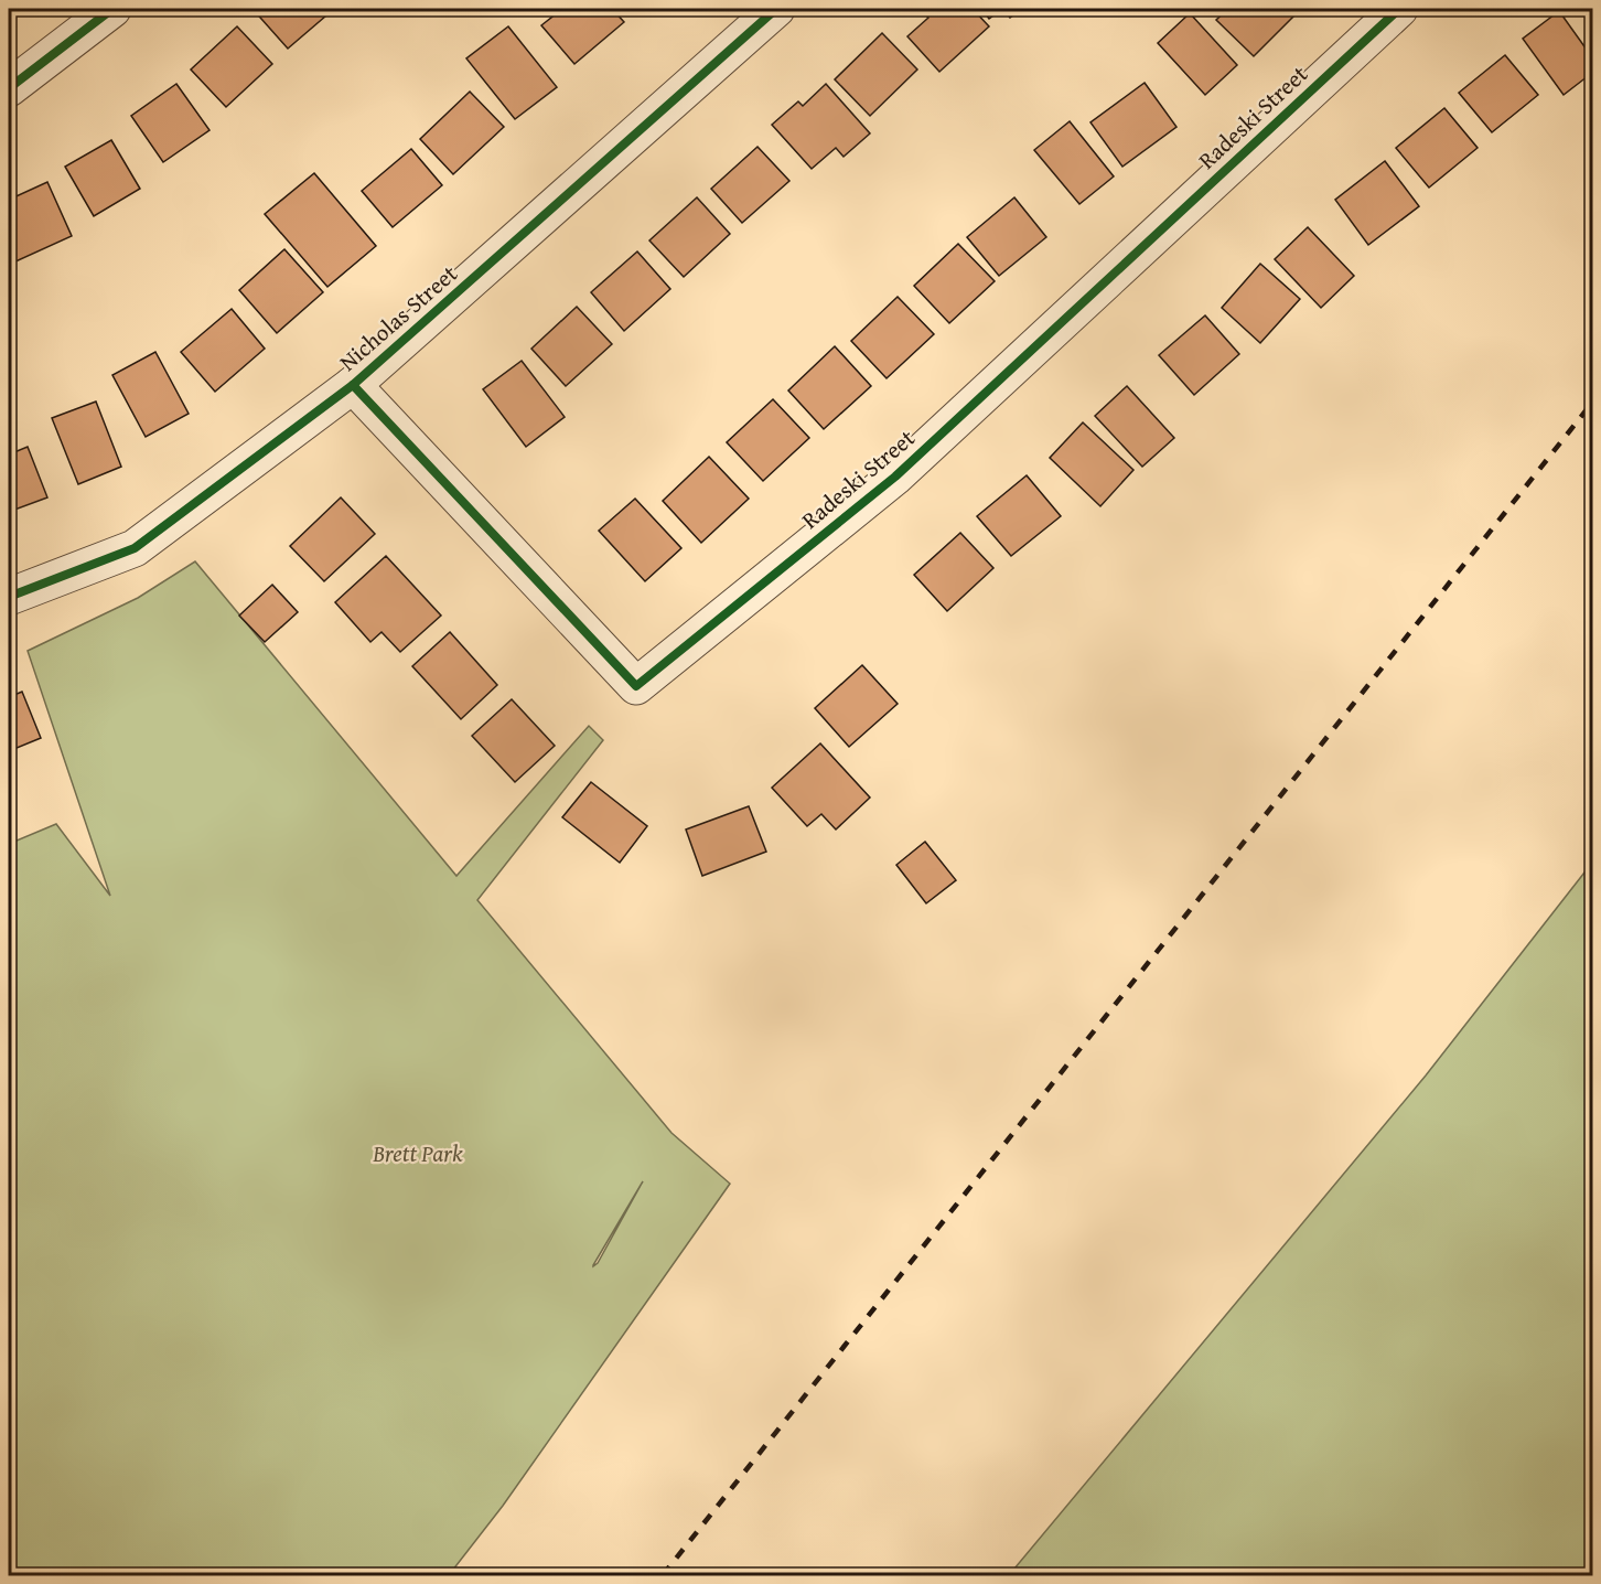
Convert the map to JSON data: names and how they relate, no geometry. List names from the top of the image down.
{
  "streets": {
    "street": ["Radeski Street", "Nicholas Street"]
  },
  "crossings": [
    ["Radeski Street", "Nicholas Street"]
  ],
  "parks": ["Brett Park"]
}
